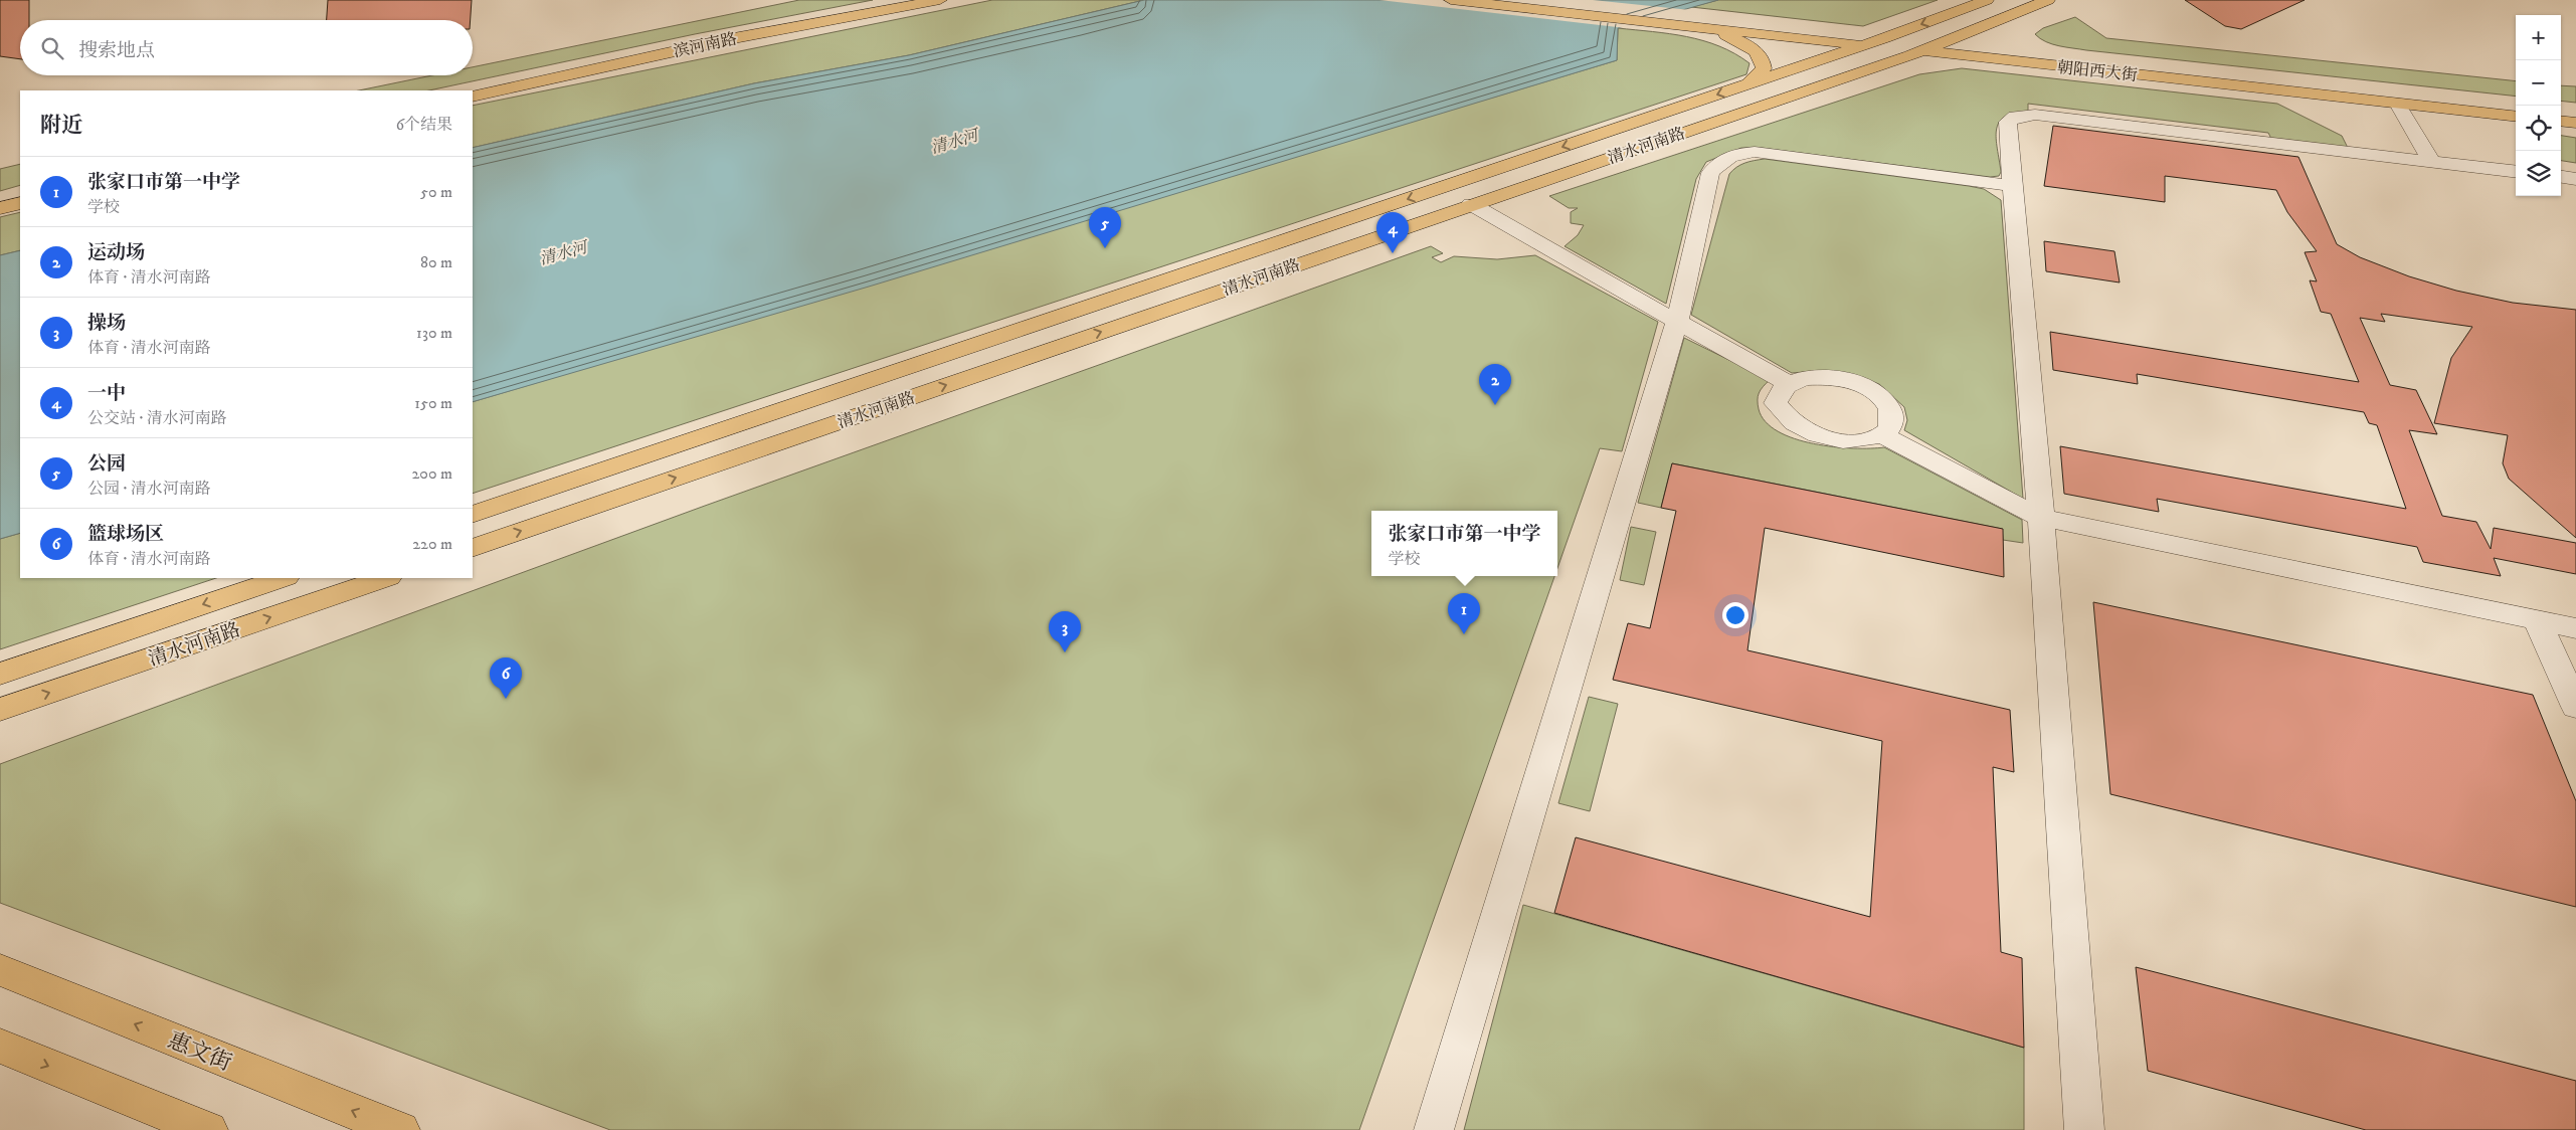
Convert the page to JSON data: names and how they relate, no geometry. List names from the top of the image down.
{
  "streets": {
    "main road": [
      "滨河南路",
      "朝阳西大街",
      "清水河南路",
      "惠文街"
    ]
  },
  "crossings": [
    ["朝阳西大街", "清水河南路"]
  ],
  "water": ["清水河"],
  "page": {
    "map_buttons": ["+", "−"],
    "search": "搜索地点",
    "heading": ["附近", "6个结果"],
    "list": [
      {
        "mark": "1",
        "name": "张家口市第一中学",
        "note": "学校",
        "value": "50 m"
      },
      {
        "mark": "2",
        "name": "运动场",
        "note": "体育 · 清水河南路",
        "value": "80 m"
      },
      {
        "mark": "3",
        "name": "操场",
        "note": "体育 · 清水河南路",
        "value": "130 m"
      },
      {
        "mark": "4",
        "name": "一中",
        "note": "公交站 · 清水河南路",
        "value": "150 m"
      },
      {
        "mark": "5",
        "name": "公园",
        "note": "公园 · 清水河南路",
        "value": "200 m"
      },
      {
        "mark": "6",
        "name": "篮球场区",
        "note": "体育 · 清水河南路",
        "value": "220 m"
      }
    ],
    "pins": [
      "5",
      "4",
      "2",
      "1",
      "3",
      "6"
    ],
    "popup": ["张家口市第一中学", "学校"]
  }
}
